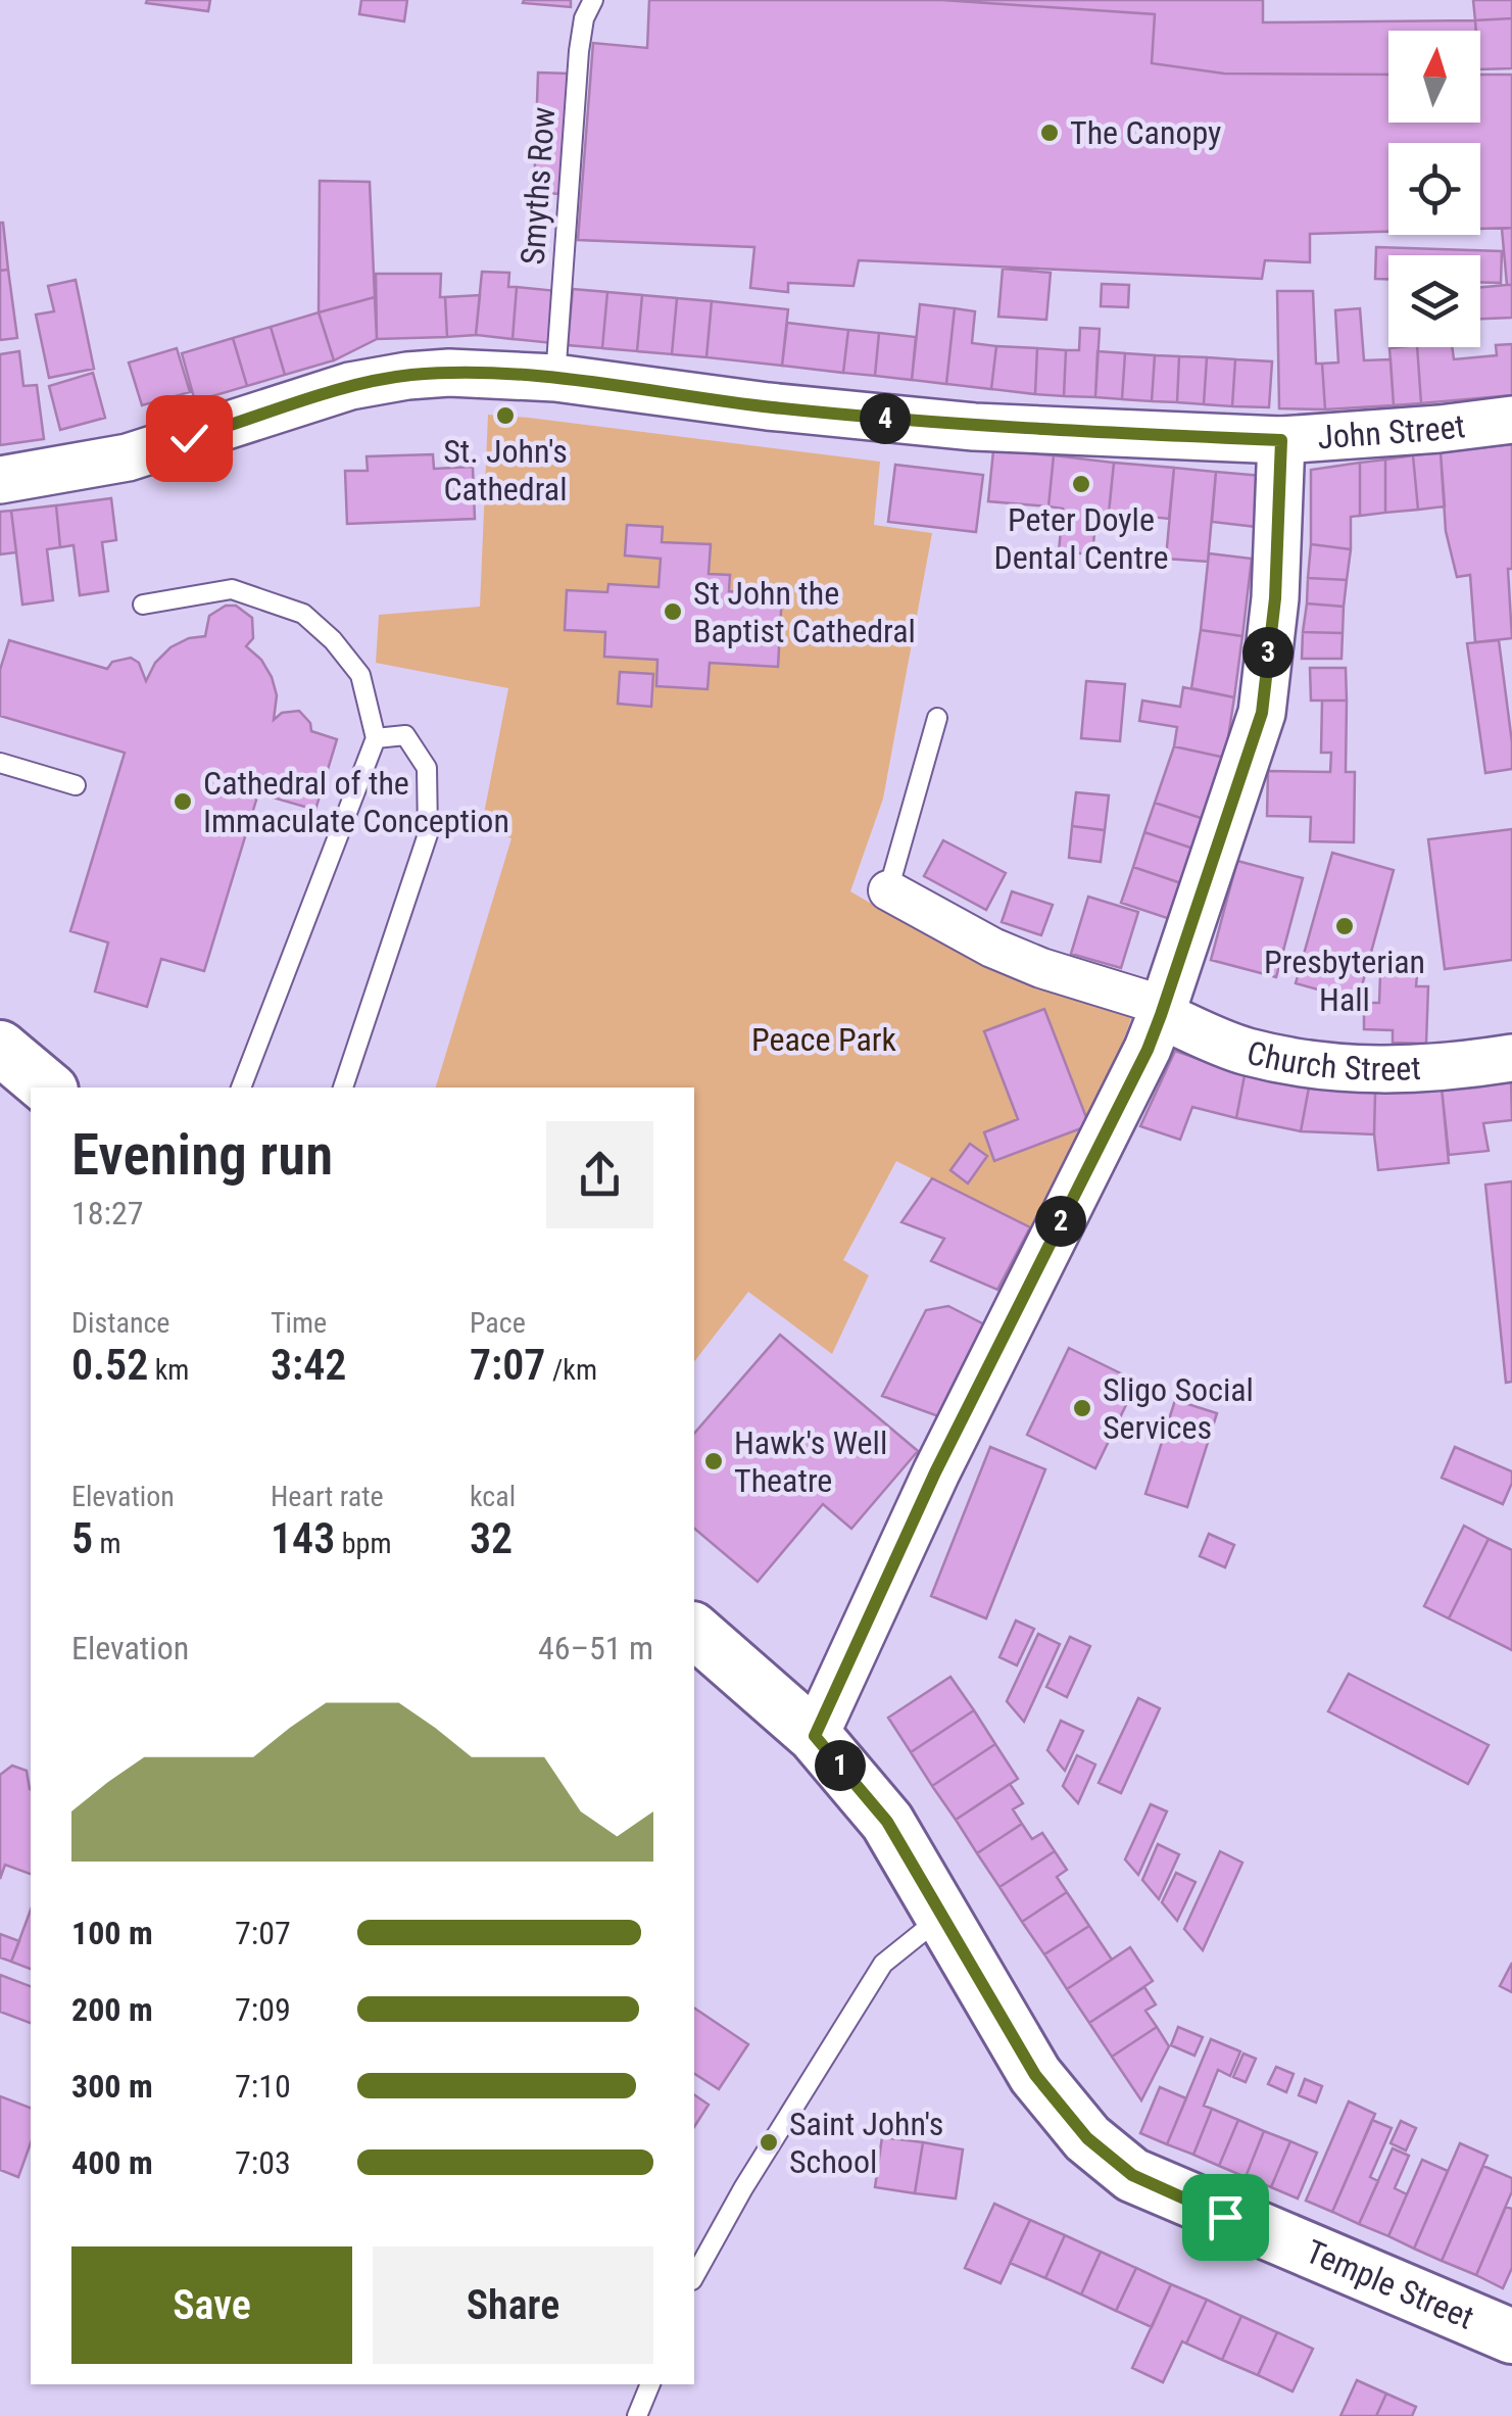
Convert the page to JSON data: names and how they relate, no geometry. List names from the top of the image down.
{
  "streets": {
    "main road": ["Temple Street"],
    "street": ["John Street", "Church Street"],
    "lane": ["Smyths Row"]
  },
  "crossings": [
    ["Smyths Row", "John Street"]
  ],
  "parks": ["Peace Park"],
  "places": [
    "The Canopy",
    "St. John's Cathedral",
    "Peter Doyle Dental Centre",
    "St John the Baptist Cathedral",
    "Cathedral of the Immaculate Conception",
    "Presbyterian Hall",
    "Sligo Social Services",
    "Hawk's Well Theatre",
    "Saint John's School"
  ],
  "north": "top",
  "page": {
    "pins": [
      "4",
      "3",
      "2",
      "1"
    ],
    "heading": ["Evening run", "18:27"],
    "stats": [
      ["Distance", "0.52 km"],
      ["Time", "3:42"],
      ["Pace", "7:07 /km"],
      ["Elevation", "5 m"],
      ["Heart rate", "143 bpm"],
      ["kcal", "32"]
    ],
    "chart": ["Elevation", "46–51 m"],
    "list": [
      {
        "name": "100 m",
        "note": "7:07"
      },
      {
        "name": "200 m",
        "note": "7:09"
      },
      {
        "name": "300 m",
        "note": "7:10"
      },
      {
        "name": "400 m",
        "note": "7:03"
      }
    ],
    "buttons": ["Save", "Share"]
  }
}
